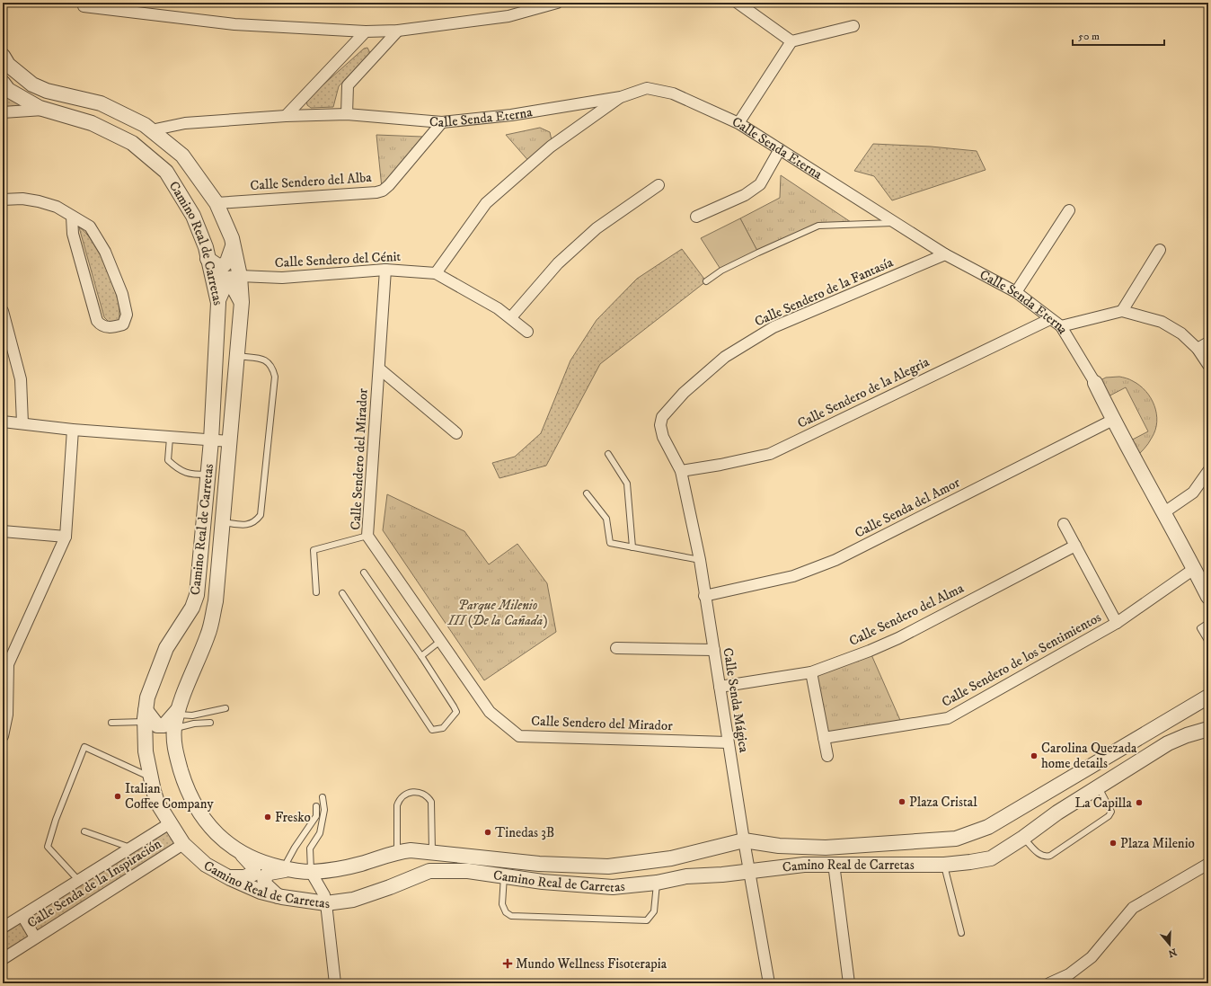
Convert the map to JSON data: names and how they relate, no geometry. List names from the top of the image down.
{
  "streets": {
    "street": [
      "Calle Senda Eterna",
      "Calle Sendero del Alba",
      "Camino Real de Carretas",
      "Calle Sendero del Cénit",
      "Calle Sendero de la Fantasía",
      "Calle Sendero de la Alegria",
      "Calle Sendero del Mirador",
      "Calle Senda del Amor",
      "Calle Sendero del Alma",
      "Calle Sendero de los Sentimientos",
      "Calle Senda Mágica",
      "Calle Senda de la Inspiración"
    ]
  },
  "crossings": [
    ["Calle Senda Eterna", "Calle Sendero del Alba"],
    ["Calle Senda Eterna", "Camino Real de Carretas"],
    ["Calle Senda Eterna", "Calle Sendero de la Fantasía"],
    ["Calle Senda Eterna", "Calle Sendero de la Alegria"],
    ["Calle Senda Eterna", "Calle Senda del Amor"],
    ["Calle Senda Eterna", "Calle Sendero de los Sentimientos"],
    ["Calle Sendero del Alba", "Camino Real de Carretas"],
    ["Camino Real de Carretas", "Calle Sendero del Cénit"],
    ["Camino Real de Carretas", "Calle Senda Mágica"],
    ["Camino Real de Carretas", "Calle Senda de la Inspiración"],
    ["Calle Sendero del Cénit", "Calle Sendero del Mirador"],
    ["Calle Sendero de la Fantasía", "Calle Senda Mágica"],
    ["Calle Sendero de la Alegria", "Calle Senda Mágica"],
    ["Calle Sendero del Mirador", "Calle Senda Mágica"],
    ["Calle Senda del Amor", "Calle Senda Mágica"],
    ["Calle Sendero del Alma", "Calle Senda Mágica"]
  ],
  "parks": ["Parque Milenio III (De la Cañada)"],
  "places": {
    "other": [
      "Carolina Quezada home details",
      "Italian Coffee Company",
      "Plaza Cristal",
      "La Capilla",
      "Fresko",
      "Tinedas 3B",
      "Plaza Milenio"
    ],
    "health": ["Mundo Wellness Fisoterapia"]
  },
  "scale_bar": "50 m",
  "north": "bottom"
}
